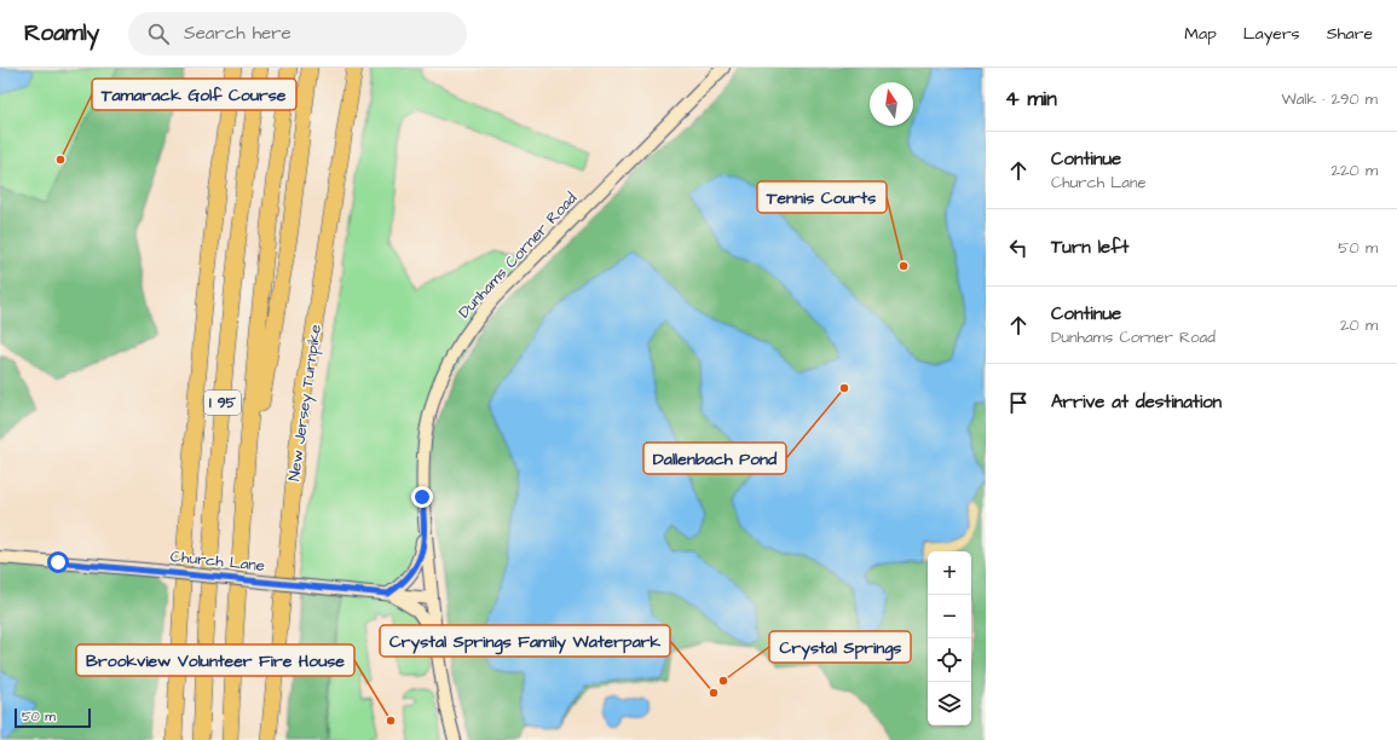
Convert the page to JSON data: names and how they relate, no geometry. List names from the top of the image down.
{
  "streets": {
    "highway": ["I 95", "New Jersey Turnpike"],
    "street": ["Dunhams Corner Road", "Church Lane"]
  },
  "crossings": [
    ["Dunhams Corner Road", "Church Lane"]
  ],
  "places": [
    "Tamarack Golf Course",
    "Tennis Courts",
    "Dallenbach Pond",
    "Crystal Springs",
    "Crystal Springs Family Waterpark",
    "Brookview Volunteer Fire House"
  ],
  "scale_bar": "50 m",
  "north": "top",
  "page": {
    "header": "Roamly",
    "search": "Search here",
    "nav": ["Map", "Layers", "Share"],
    "heading": ["4 min", "Walk · 290 m"],
    "list": [
      ["Continue", "Church Lane", "220 m"],
      ["Turn left", "50 m"],
      ["Continue", "Dunhams Corner Road", "20 m"],
      "Arrive at destination"
    ],
    "map_buttons": ["+", "−"],
    "scale": "50 m"
  }
}
